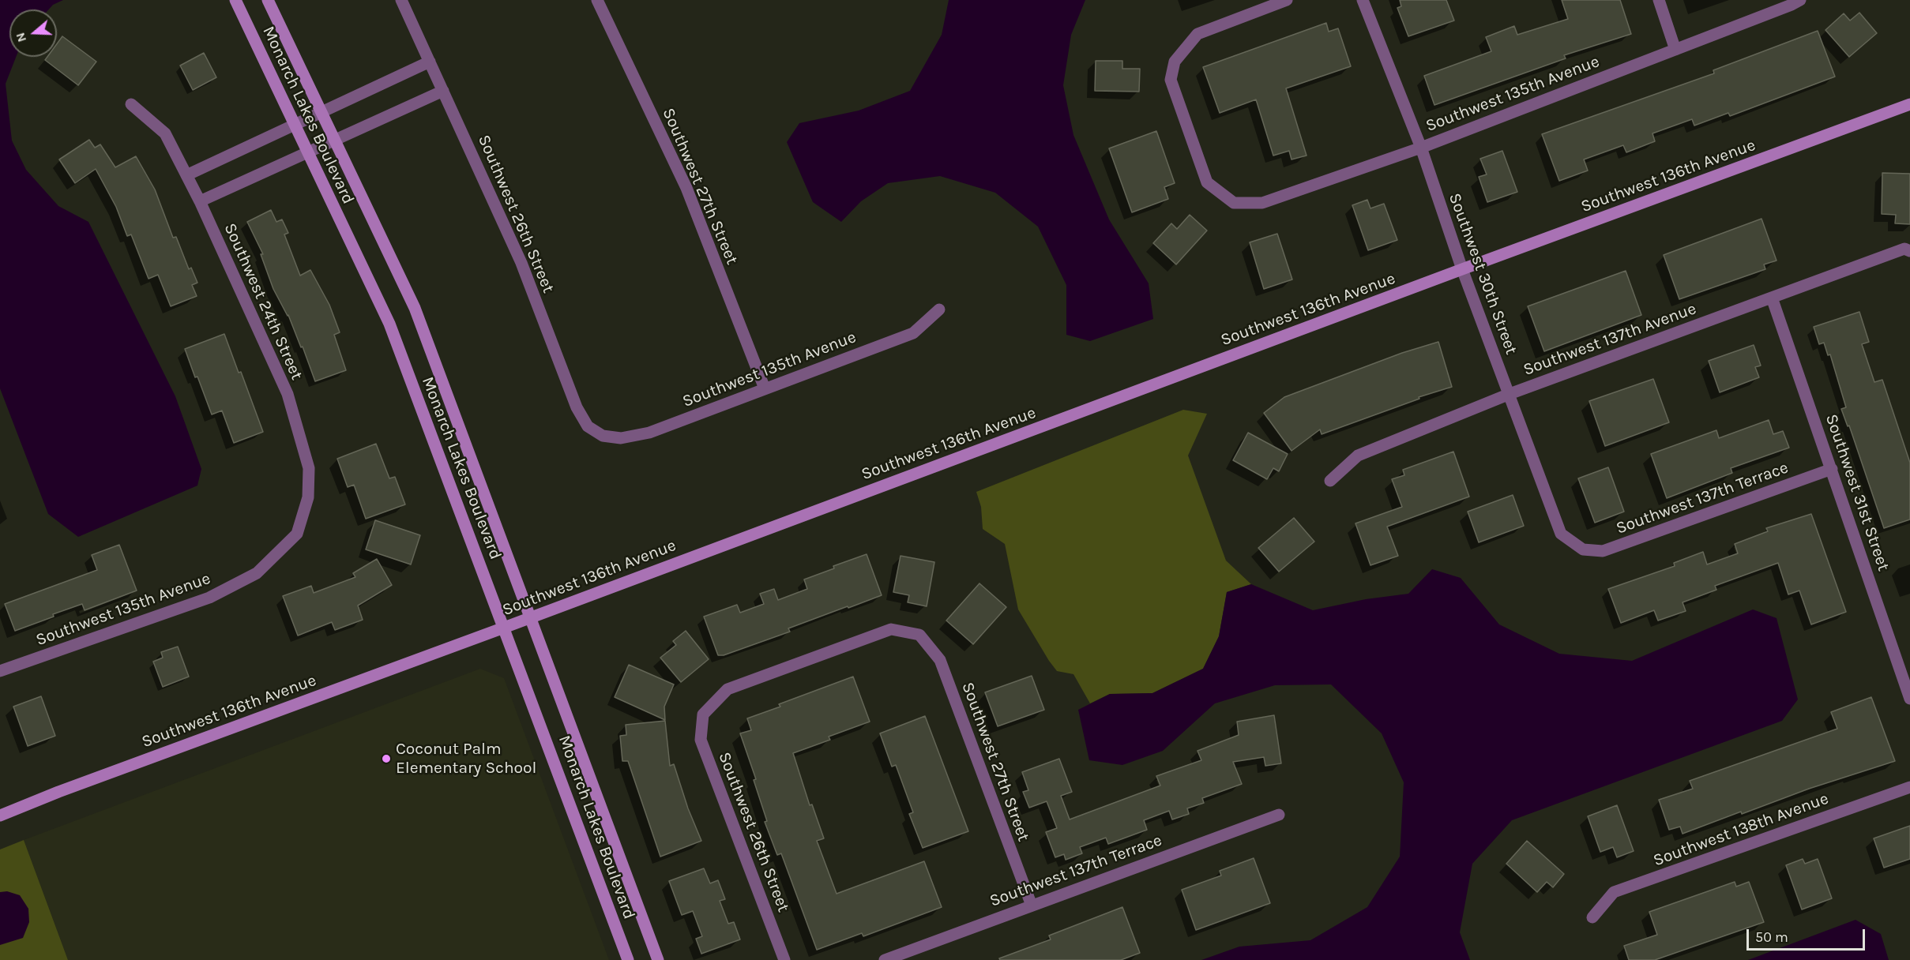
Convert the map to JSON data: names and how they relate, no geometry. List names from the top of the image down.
{
  "streets": {
    "street": [
      "Southwest 135th Avenue",
      "Monarch Lakes Boulevard",
      "Southwest 136th Avenue",
      "Southwest 27th Street",
      "Southwest 26th Street",
      "Southwest 30th Street",
      "Southwest 24th Street",
      "Southwest 137th Avenue",
      "Southwest 31st Street",
      "Southwest 137th Terrace",
      "Southwest 138th Avenue"
    ]
  },
  "crossings": [
    ["Southwest 135th Avenue", "Southwest 27th Street"],
    ["Southwest 135th Avenue", "Southwest 26th Street"],
    ["Southwest 135th Avenue", "Southwest 30th Street"],
    ["Southwest 135th Avenue", "Southwest 24th Street"],
    ["Monarch Lakes Boulevard", "Southwest 136th Avenue"],
    ["Southwest 136th Avenue", "Southwest 30th Street"],
    ["Southwest 27th Street", "Southwest 26th Street"],
    ["Southwest 27th Street", "Southwest 137th Terrace"],
    ["Southwest 30th Street", "Southwest 137th Avenue"],
    ["Southwest 30th Street", "Southwest 137th Terrace"],
    ["Southwest 137th Avenue", "Southwest 31st Street"],
    ["Southwest 31st Street", "Southwest 137th Terrace"]
  ],
  "places": ["Coconut Palm Elementary School"],
  "scale_bar": "50 m",
  "north": "left"
}
